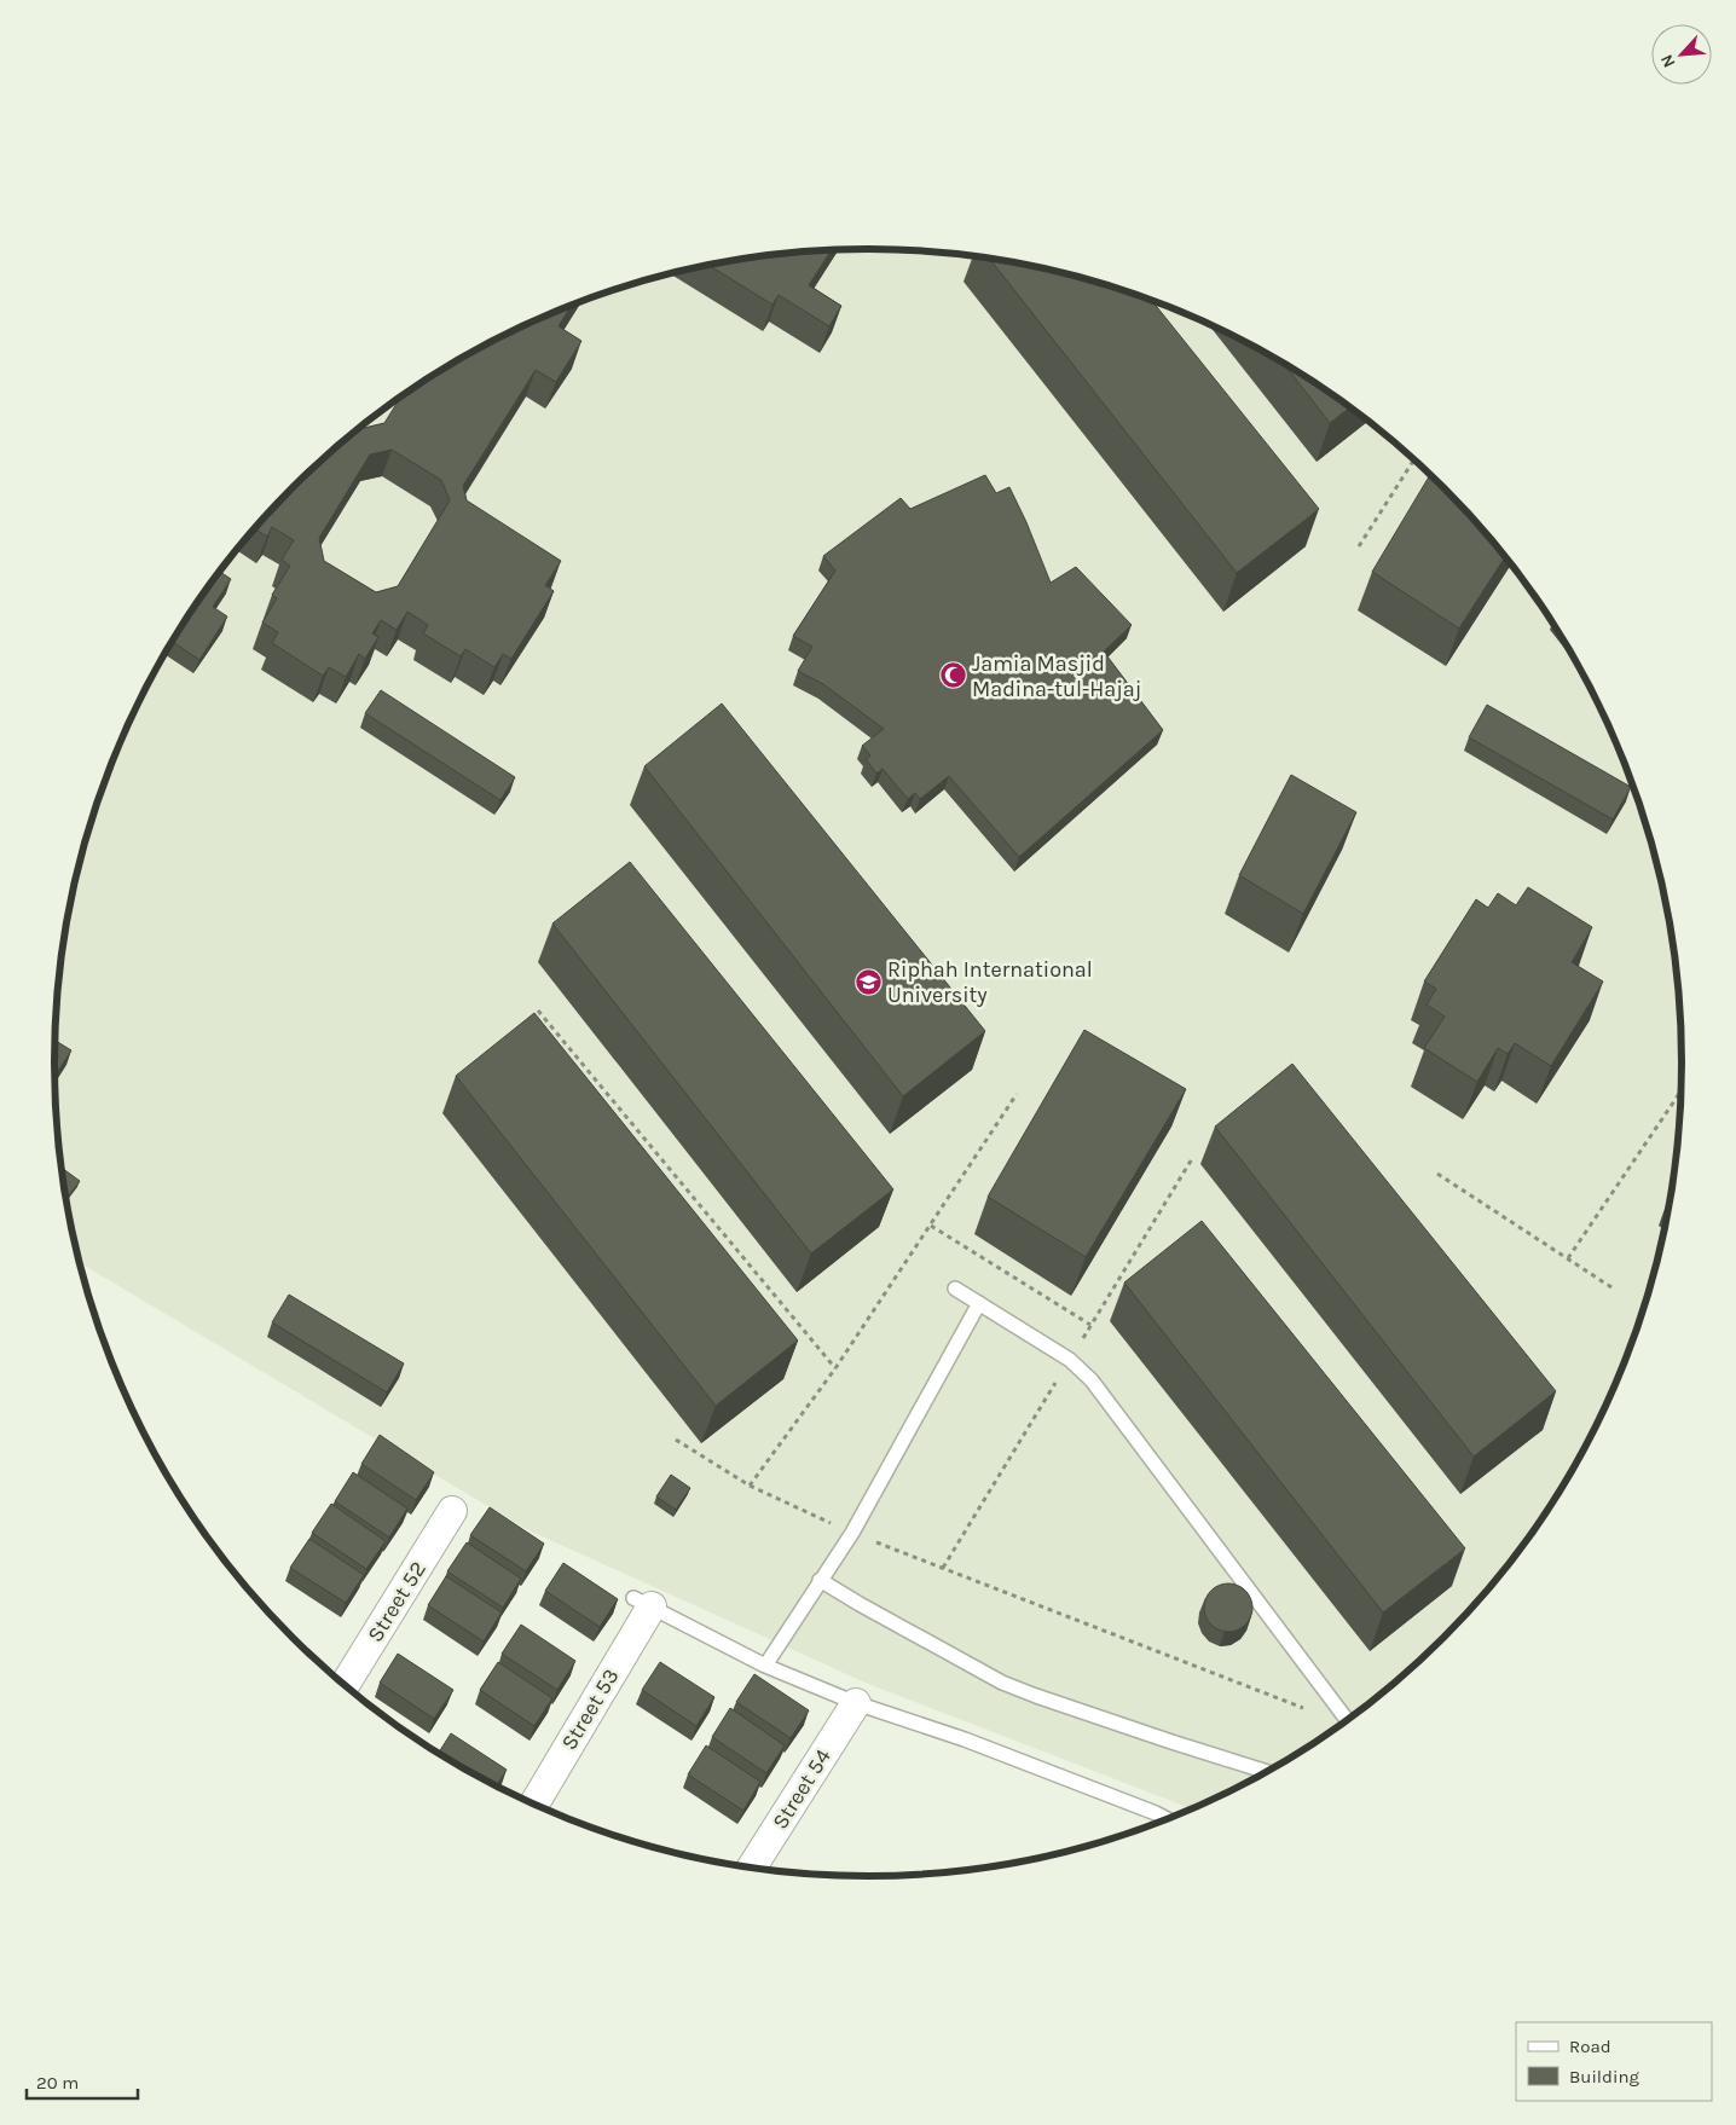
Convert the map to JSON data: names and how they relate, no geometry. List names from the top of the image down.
{
  "streets": {
    "street": ["Street 52", "Street 53", "Street 54"]
  },
  "places": {
    "mosque": ["Jamia Masjid Madina-tul-Hajaj"],
    "school or university": ["Riphah International University"]
  },
  "legend": ["Road", "Building"],
  "scale_bar": "20 m",
  "north": "bottom left"
}
